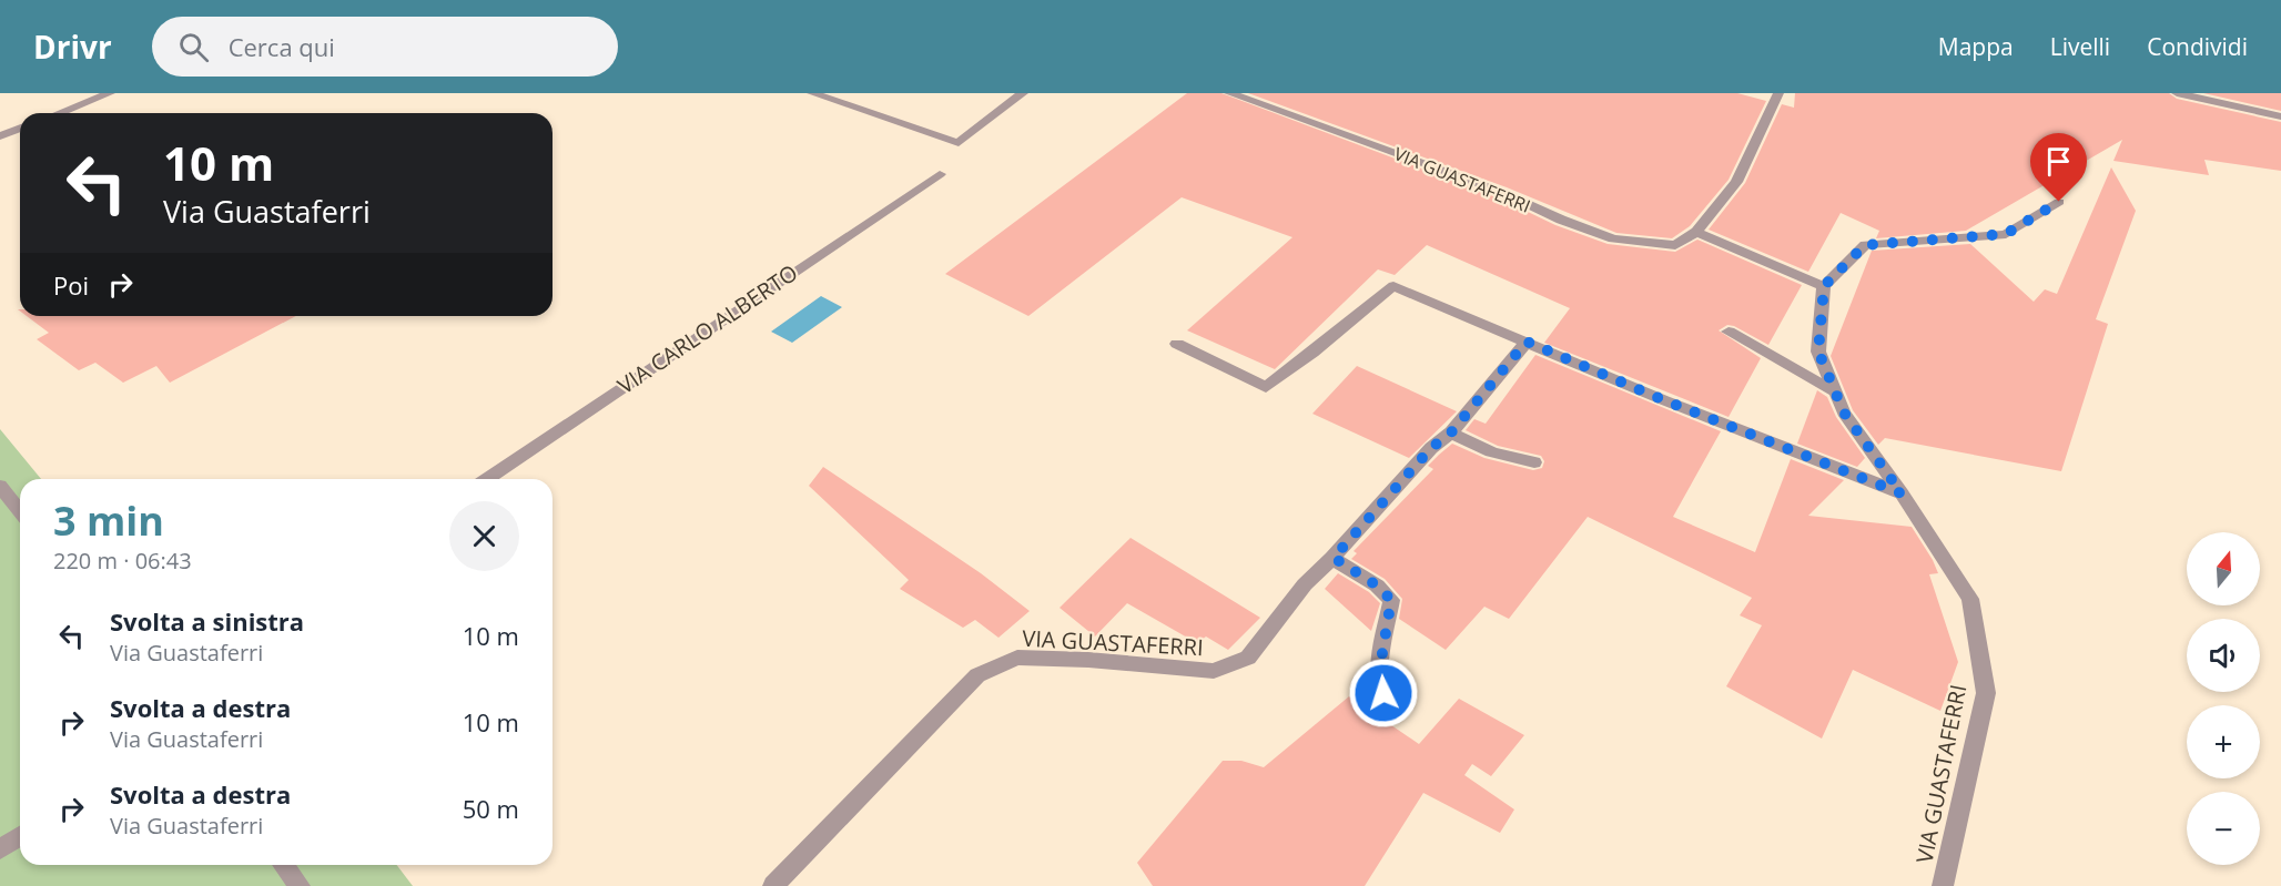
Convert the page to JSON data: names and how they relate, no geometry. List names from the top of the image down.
{
  "streets": {
    "street": ["VIA GUASTAFERRI", "VIA CARLO ALBERTO"]
  },
  "north": "top",
  "page": {
    "header": "Drivr",
    "search": "Cerca qui",
    "nav": ["Mappa", "Livelli", "Condividi"],
    "turn": ["10 m", "Via Guastaferri"],
    "then": "Poi",
    "heading": ["3 min", "220 m · 06:43"],
    "map_buttons": ["+", "−"],
    "list": [
      {
        "name": "Svolta a sinistra",
        "note": "Via Guastaferri",
        "value": "10 m"
      },
      {
        "name": "Svolta a destra",
        "note": "Via Guastaferri",
        "value": "10 m"
      },
      {
        "name": "Svolta a destra",
        "note": "Via Guastaferri",
        "value": "50 m"
      }
    ]
  }
}
